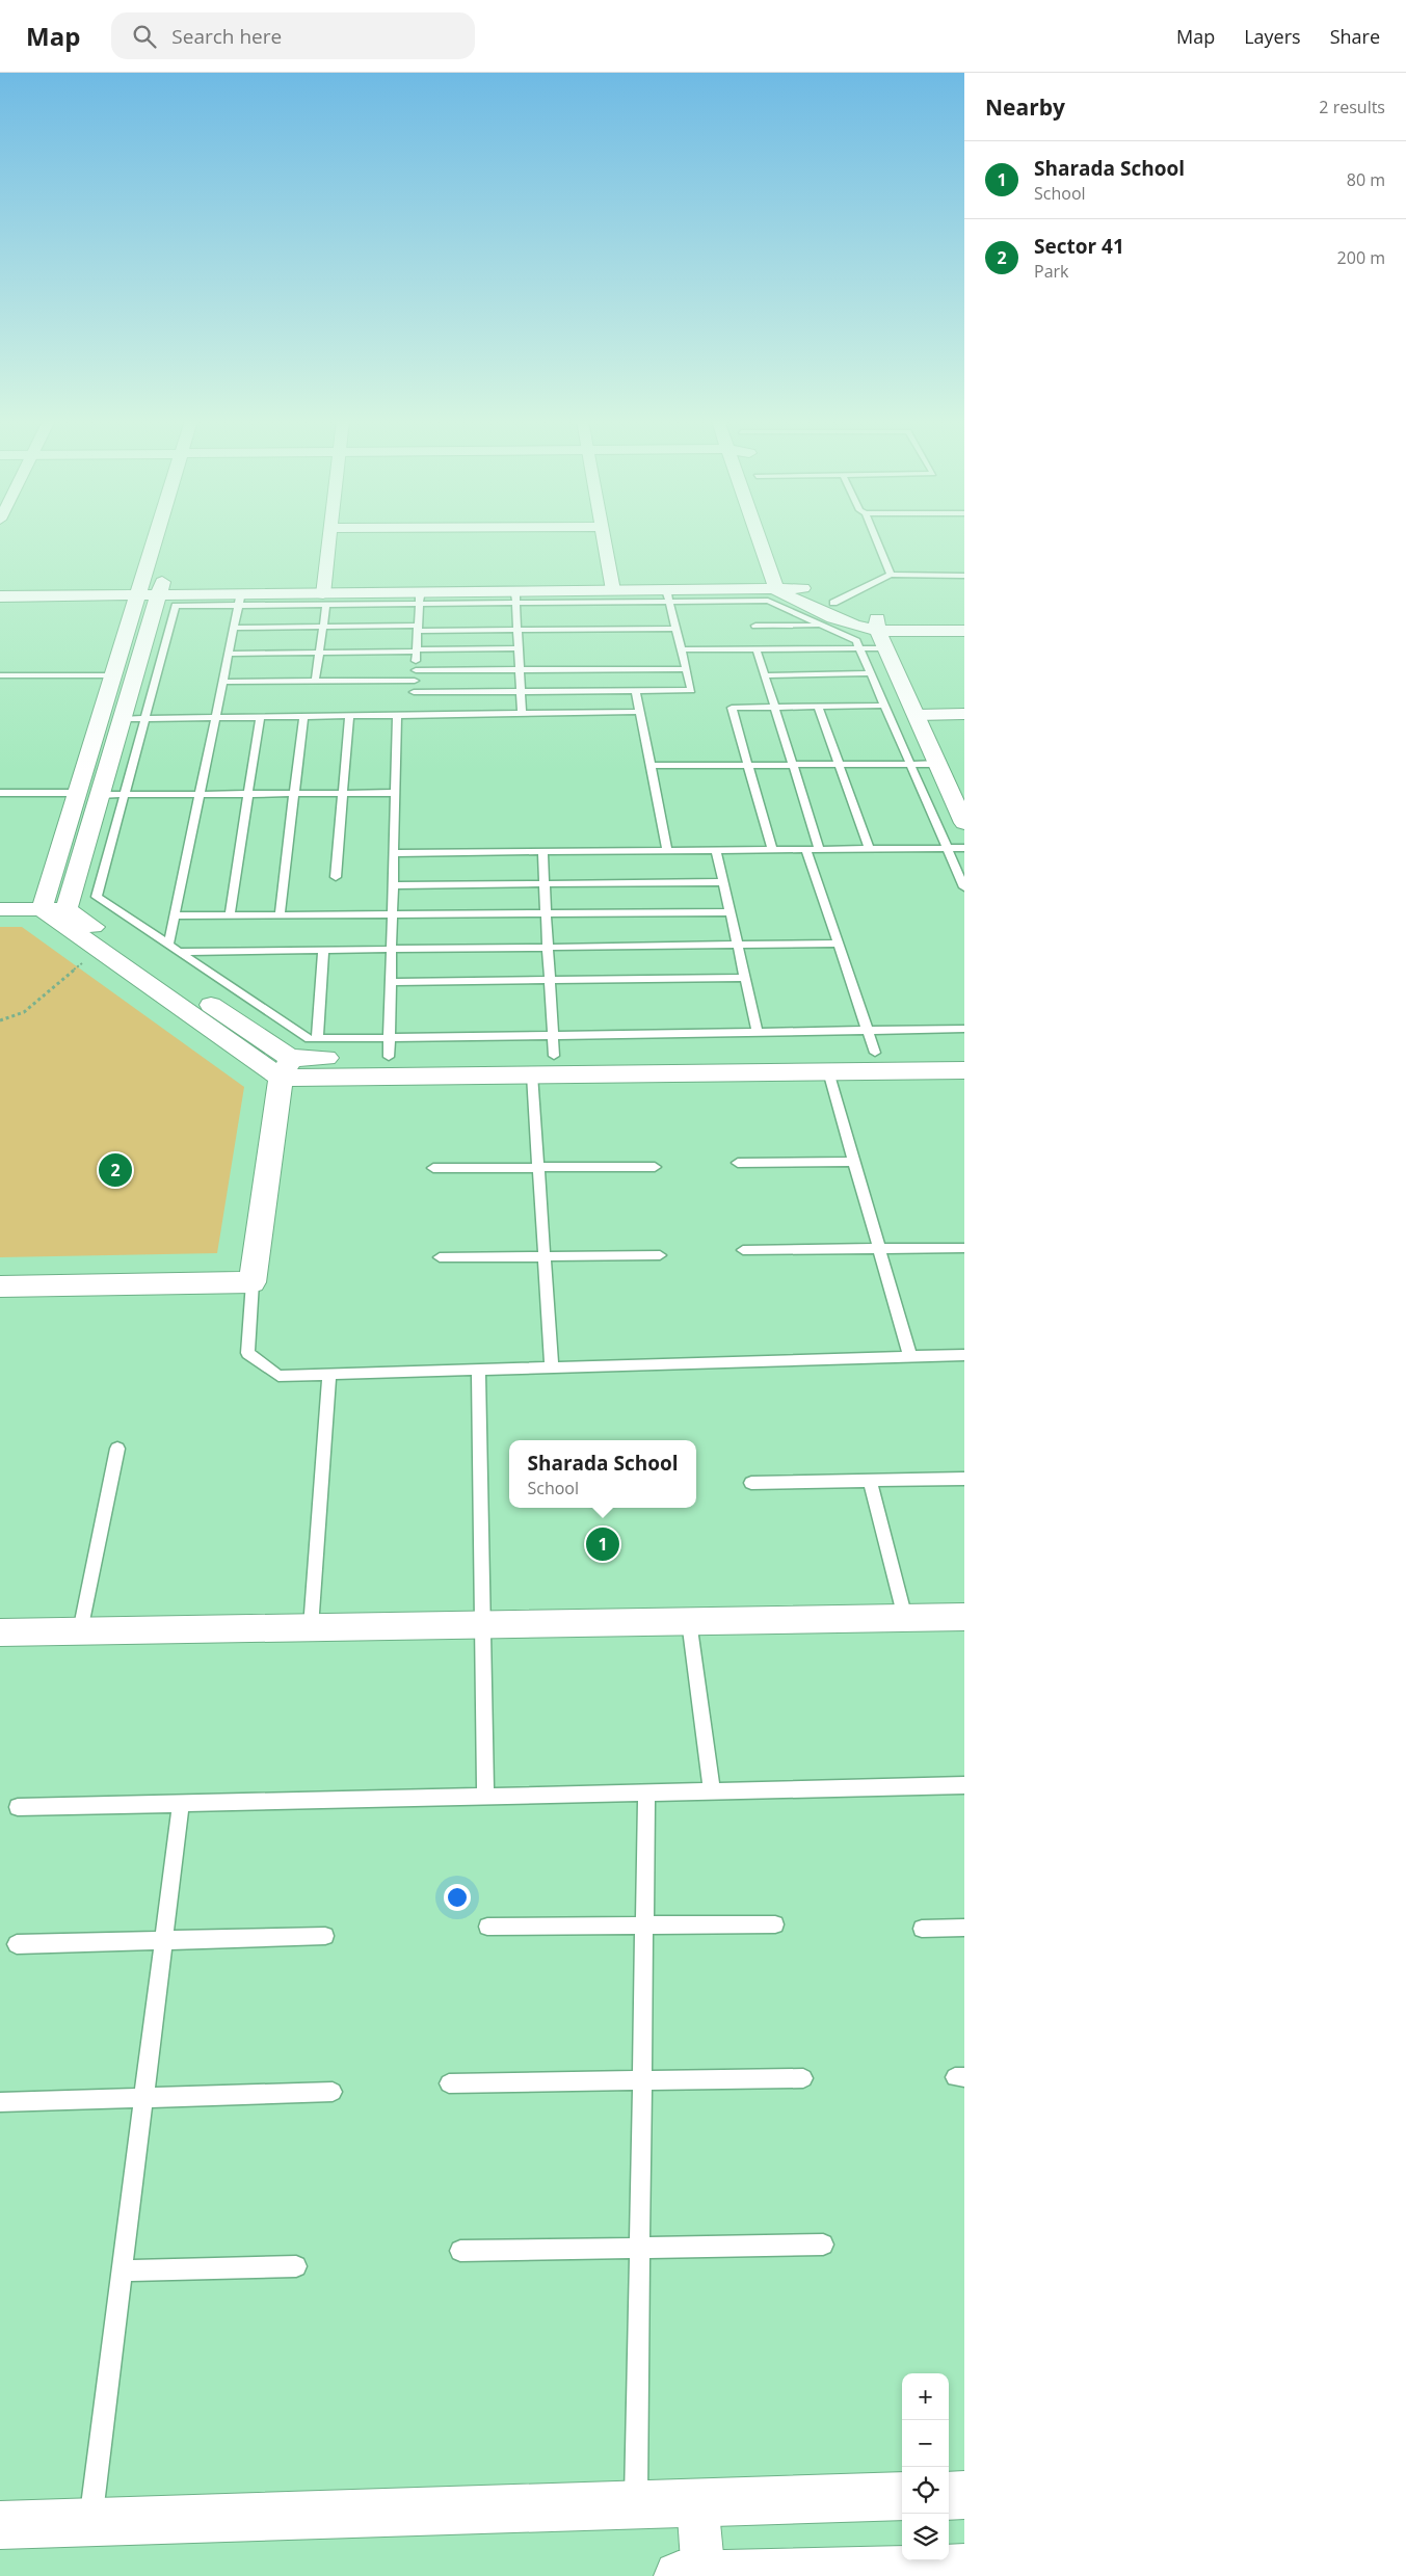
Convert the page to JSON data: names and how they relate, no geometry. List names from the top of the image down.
{
  "page": {
    "header": "Map",
    "search": "Search here",
    "nav": ["Map", "Layers", "Share"],
    "heading": ["Nearby", "2 results"],
    "list": [
      {
        "mark": "1",
        "name": "Sharada School",
        "note": "School",
        "value": "80 m"
      },
      {
        "mark": "2",
        "name": "Sector 41",
        "note": "Park",
        "value": "200 m"
      }
    ],
    "pins": ["2", "1"],
    "popup": ["Sharada School", "School"],
    "map_buttons": ["+", "−"]
  }
}
